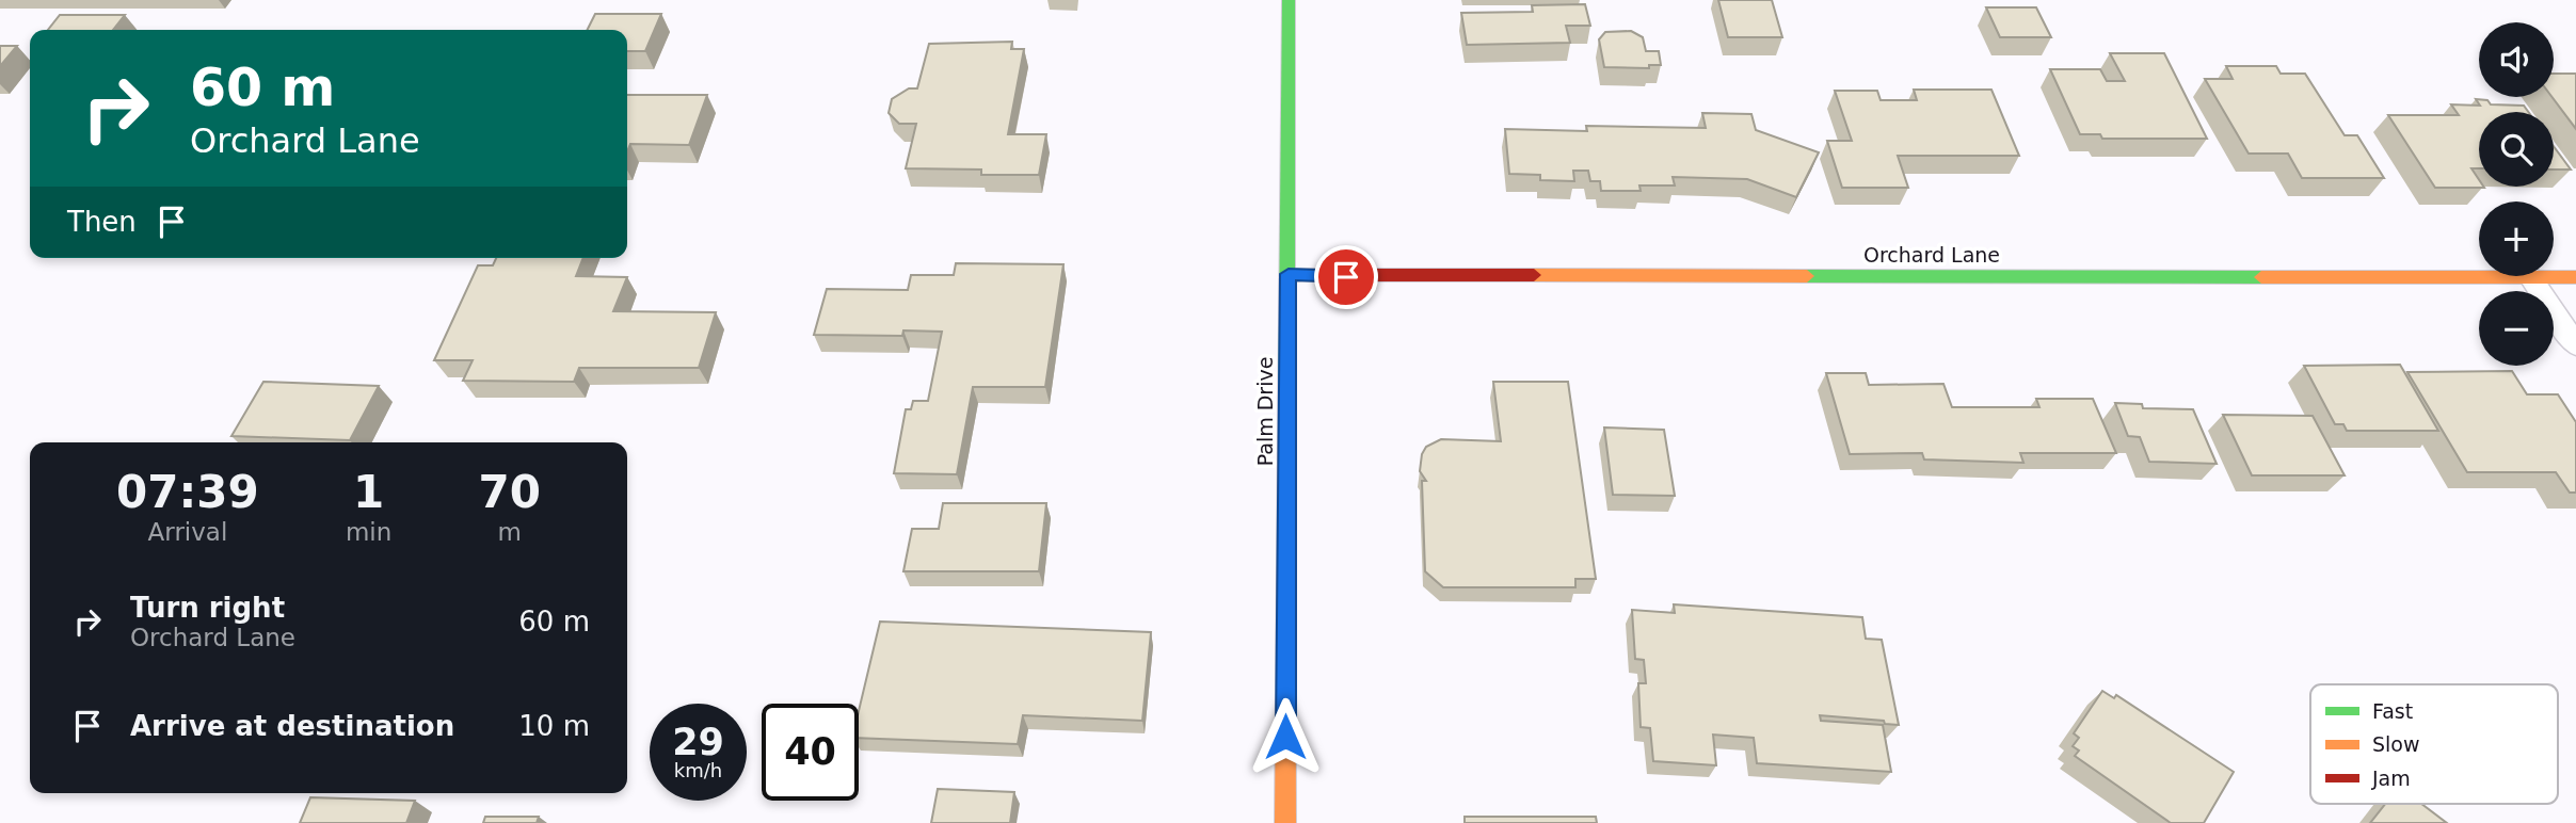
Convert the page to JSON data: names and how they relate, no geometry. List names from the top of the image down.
{
  "streets": {
    "street": ["Orchard Lane", "Palm Drive"]
  },
  "crossings": [
    ["Orchard Lane", "Palm Drive"]
  ],
  "legend": ["Fast", "Slow", "Jam"],
  "page": {
    "map_buttons": ["+", "−"],
    "turn": ["60 m", "Orchard Lane"],
    "then": "Then",
    "eta": [
      "07:39",
      "Arrival",
      "1",
      "min",
      "70",
      "m"
    ],
    "list": [
      {
        "name": "Turn right",
        "note": "Orchard Lane",
        "value": "60 m"
      },
      {
        "name": "Arrive at destination",
        "value": "10 m"
      }
    ],
    "speed": "29 km/h",
    "limit": "40"
  }
}
